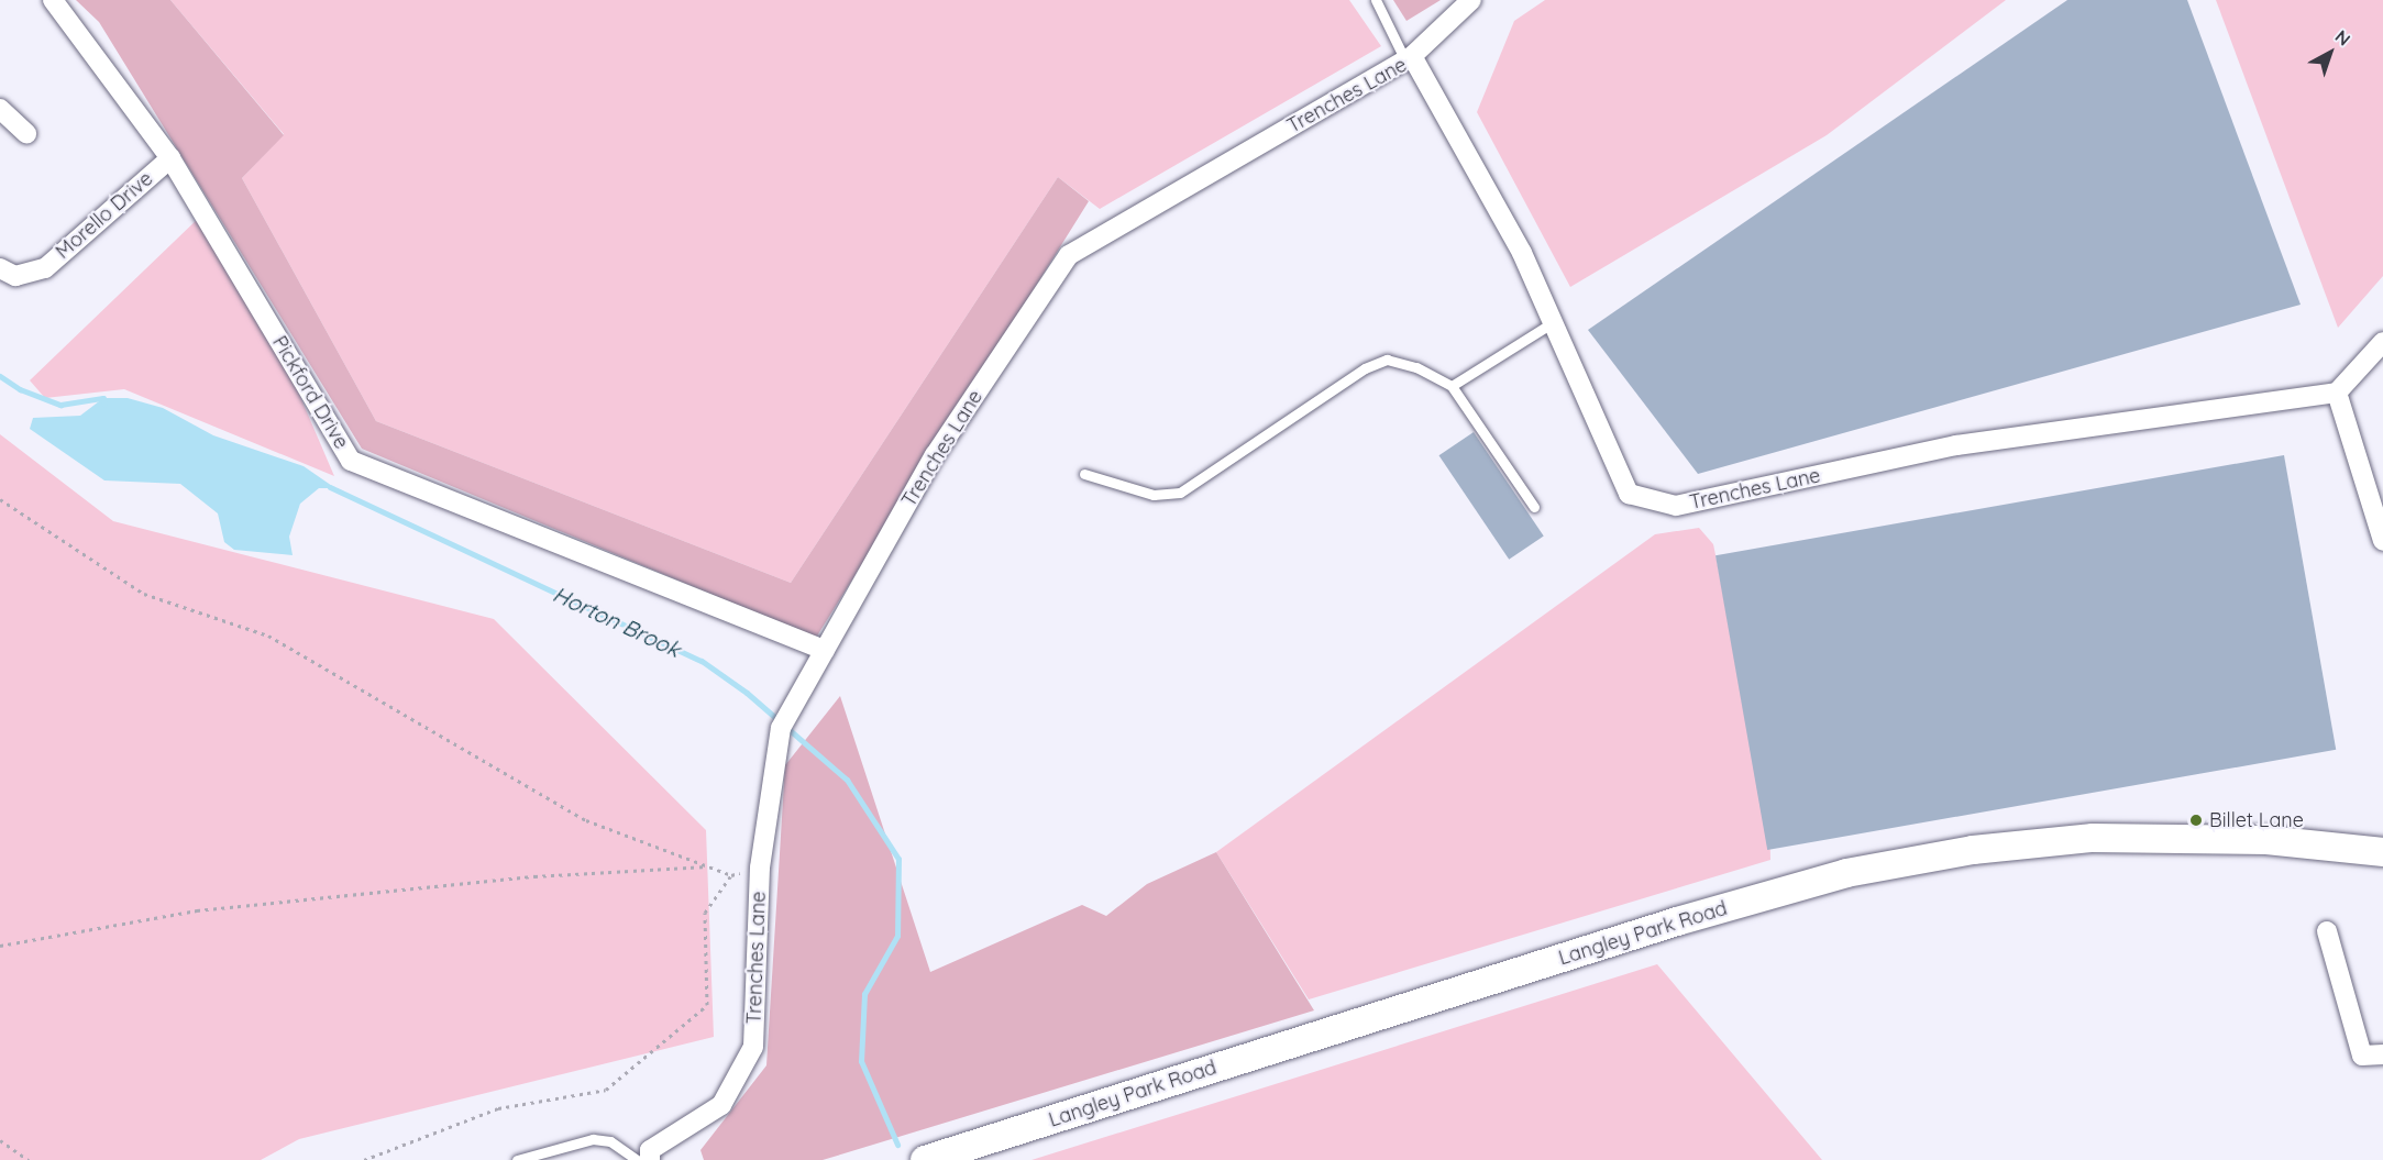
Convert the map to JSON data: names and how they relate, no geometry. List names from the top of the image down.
{
  "streets": {
    "main road": ["Langley Park Road"],
    "street": ["Trenches Lane", "Morello Drive", "Pickford Drive"]
  },
  "crossings": [
    ["Trenches Lane", "Pickford Drive"],
    ["Morello Drive", "Pickford Drive"]
  ],
  "water": ["Horton Brook"],
  "places": ["Billet Lane"],
  "north": "top right"
}
